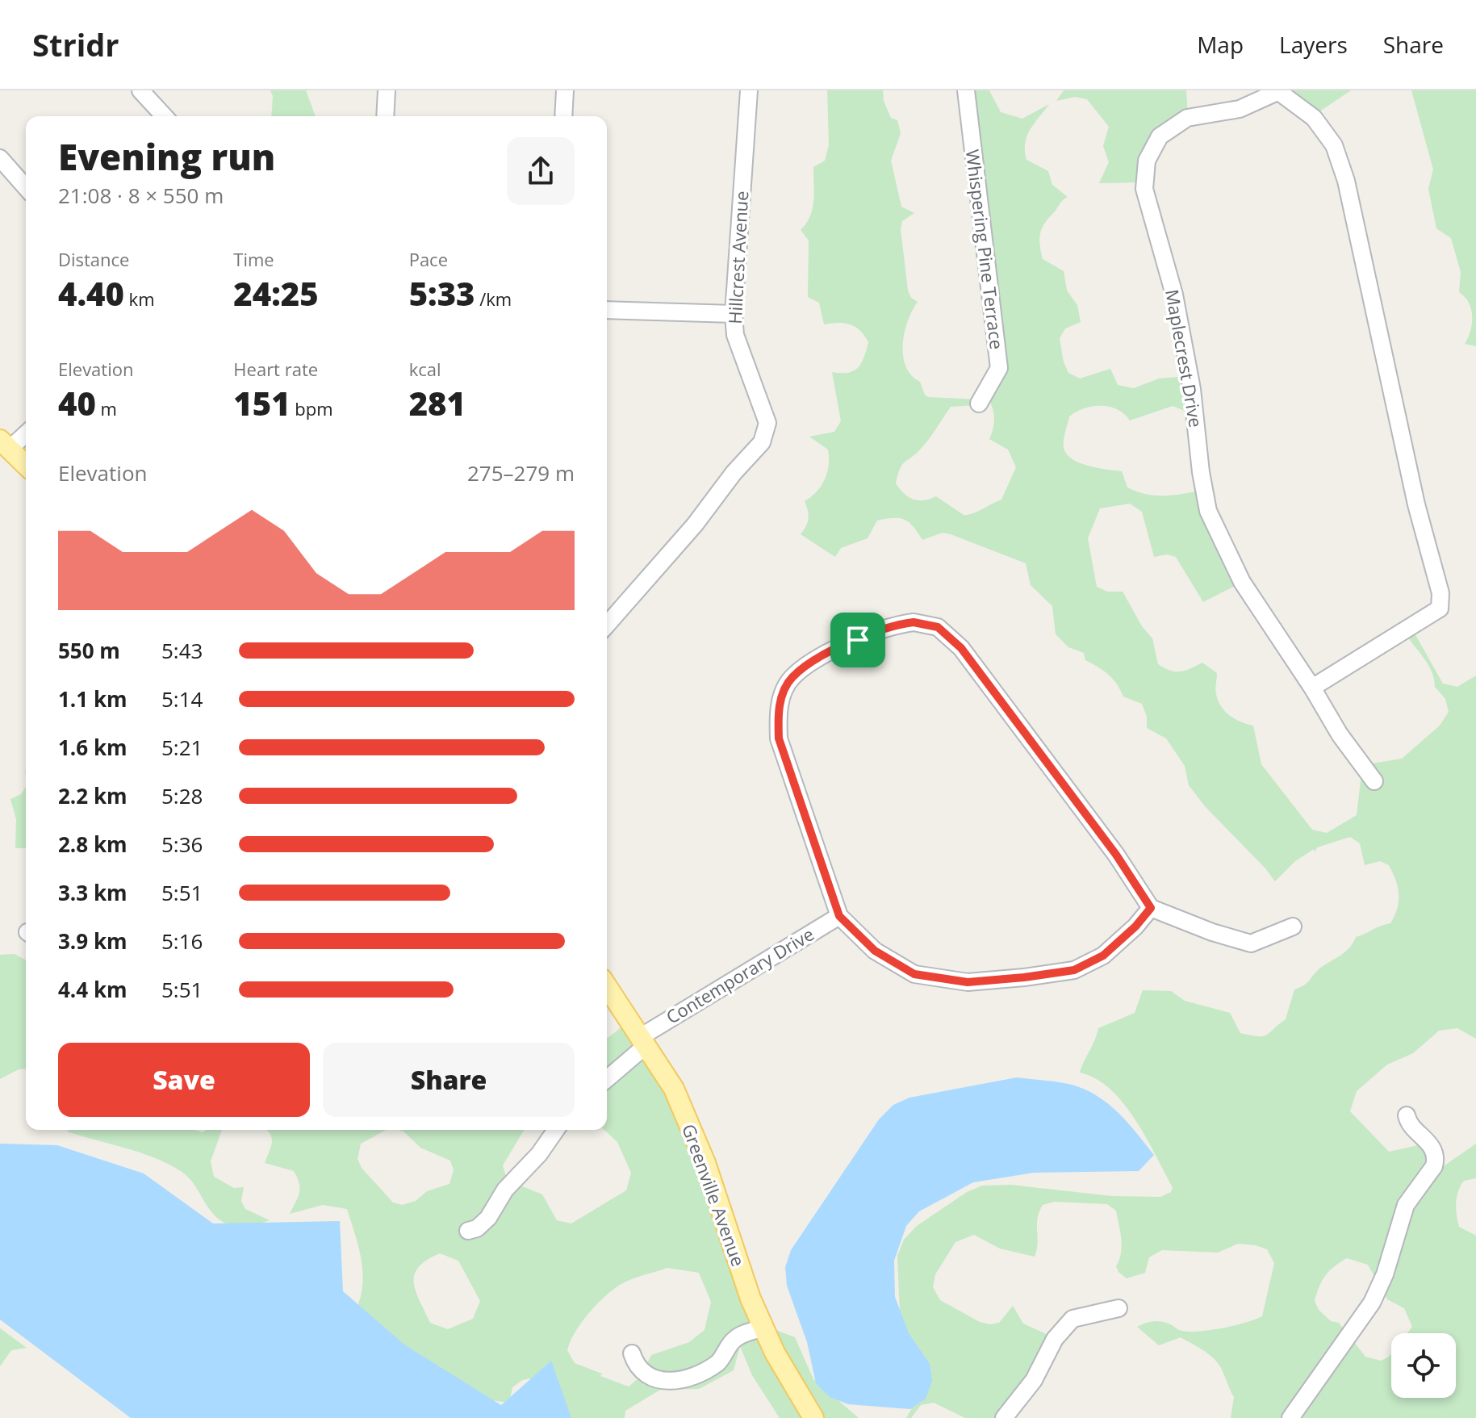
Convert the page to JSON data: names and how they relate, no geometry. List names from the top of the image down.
{
  "streets": {
    "main road": ["Greenville Avenue"],
    "street": [
      "Whispering Pine Terrace",
      "Hillcrest Avenue",
      "Maplecrest Drive",
      "Contemporary Drive"
    ]
  },
  "crossings": [
    ["Contemporary Drive", "Greenville Avenue"]
  ],
  "page": {
    "header": "Stridr",
    "nav": ["Map", "Layers", "Share"],
    "heading": ["Evening run", "21:08 · 8 × 550 m"],
    "stats": [
      ["Distance", "4.40 km"],
      ["Time", "24:25"],
      ["Pace", "5:33 /km"],
      ["Elevation", "40 m"],
      ["Heart rate", "151 bpm"],
      ["kcal", "281"]
    ],
    "chart": ["Elevation", "275–279 m"],
    "list": [
      {
        "name": "550 m",
        "note": "5:43"
      },
      {
        "name": "1.1 km",
        "note": "5:14"
      },
      {
        "name": "1.6 km",
        "note": "5:21"
      },
      {
        "name": "2.2 km",
        "note": "5:28"
      },
      {
        "name": "2.8 km",
        "note": "5:36"
      },
      {
        "name": "3.3 km",
        "note": "5:51"
      },
      {
        "name": "3.9 km",
        "note": "5:16"
      },
      {
        "name": "4.4 km",
        "note": "5:51"
      }
    ],
    "buttons": ["Save", "Share"]
  }
}
